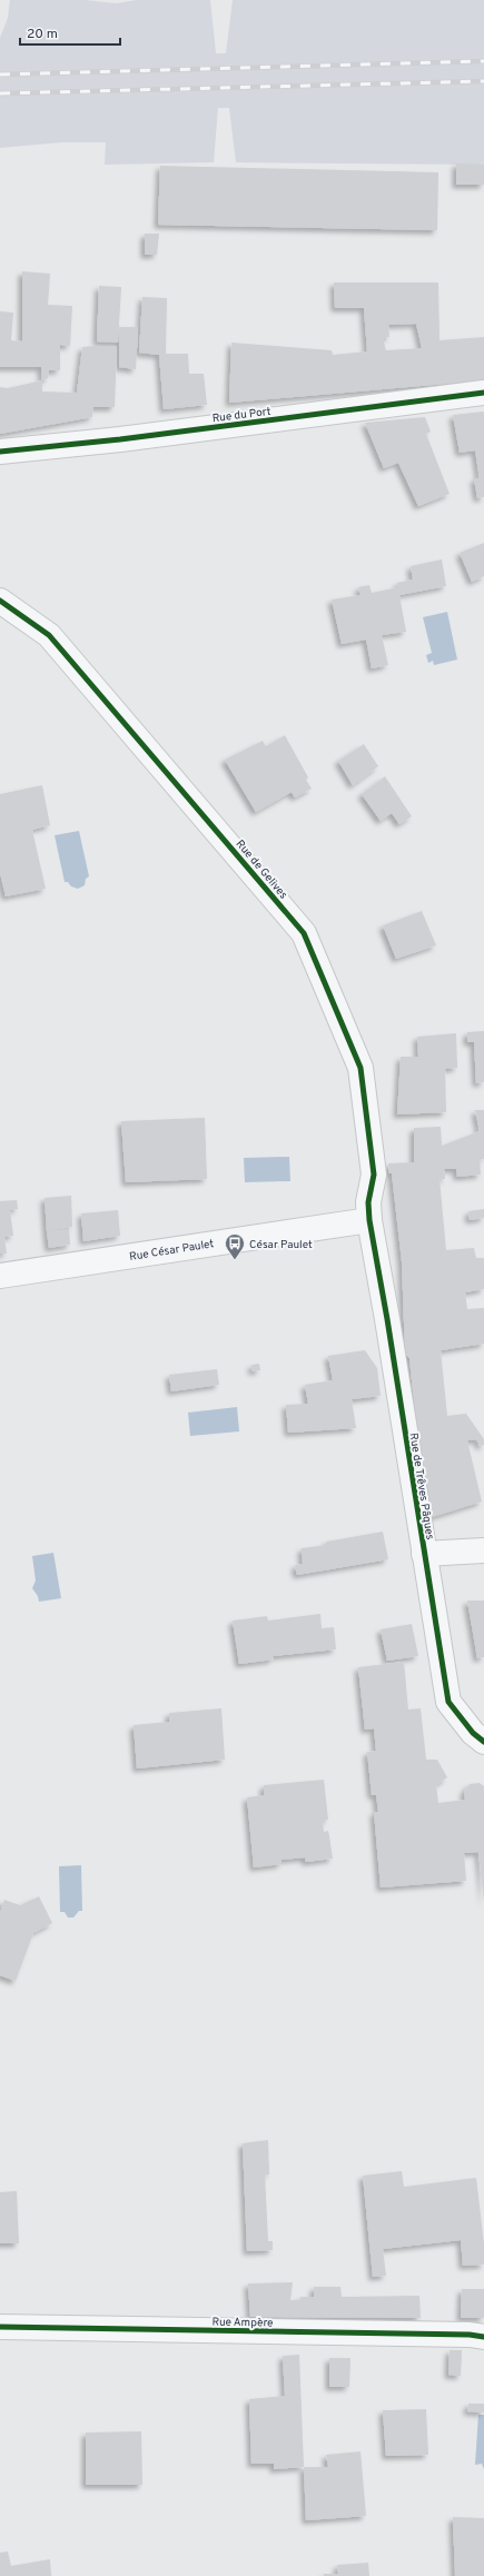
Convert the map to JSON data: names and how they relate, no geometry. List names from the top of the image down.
{
  "streets": {
    "street": [
      "Rue du Port",
      "Rue de Gelives",
      "Rue César Paulet",
      "Rue de Trêves Pâques",
      "Rue Ampère"
    ]
  },
  "crossings": [
    ["Rue de Gelives", "Rue César Paulet"],
    ["Rue de Gelives", "Rue de Trêves Pâques"],
    ["Rue César Paulet", "Rue de Trêves Pâques"]
  ],
  "places": {
    "bus stop": ["César Paulet"]
  },
  "scale_bar": "20 m"
}
